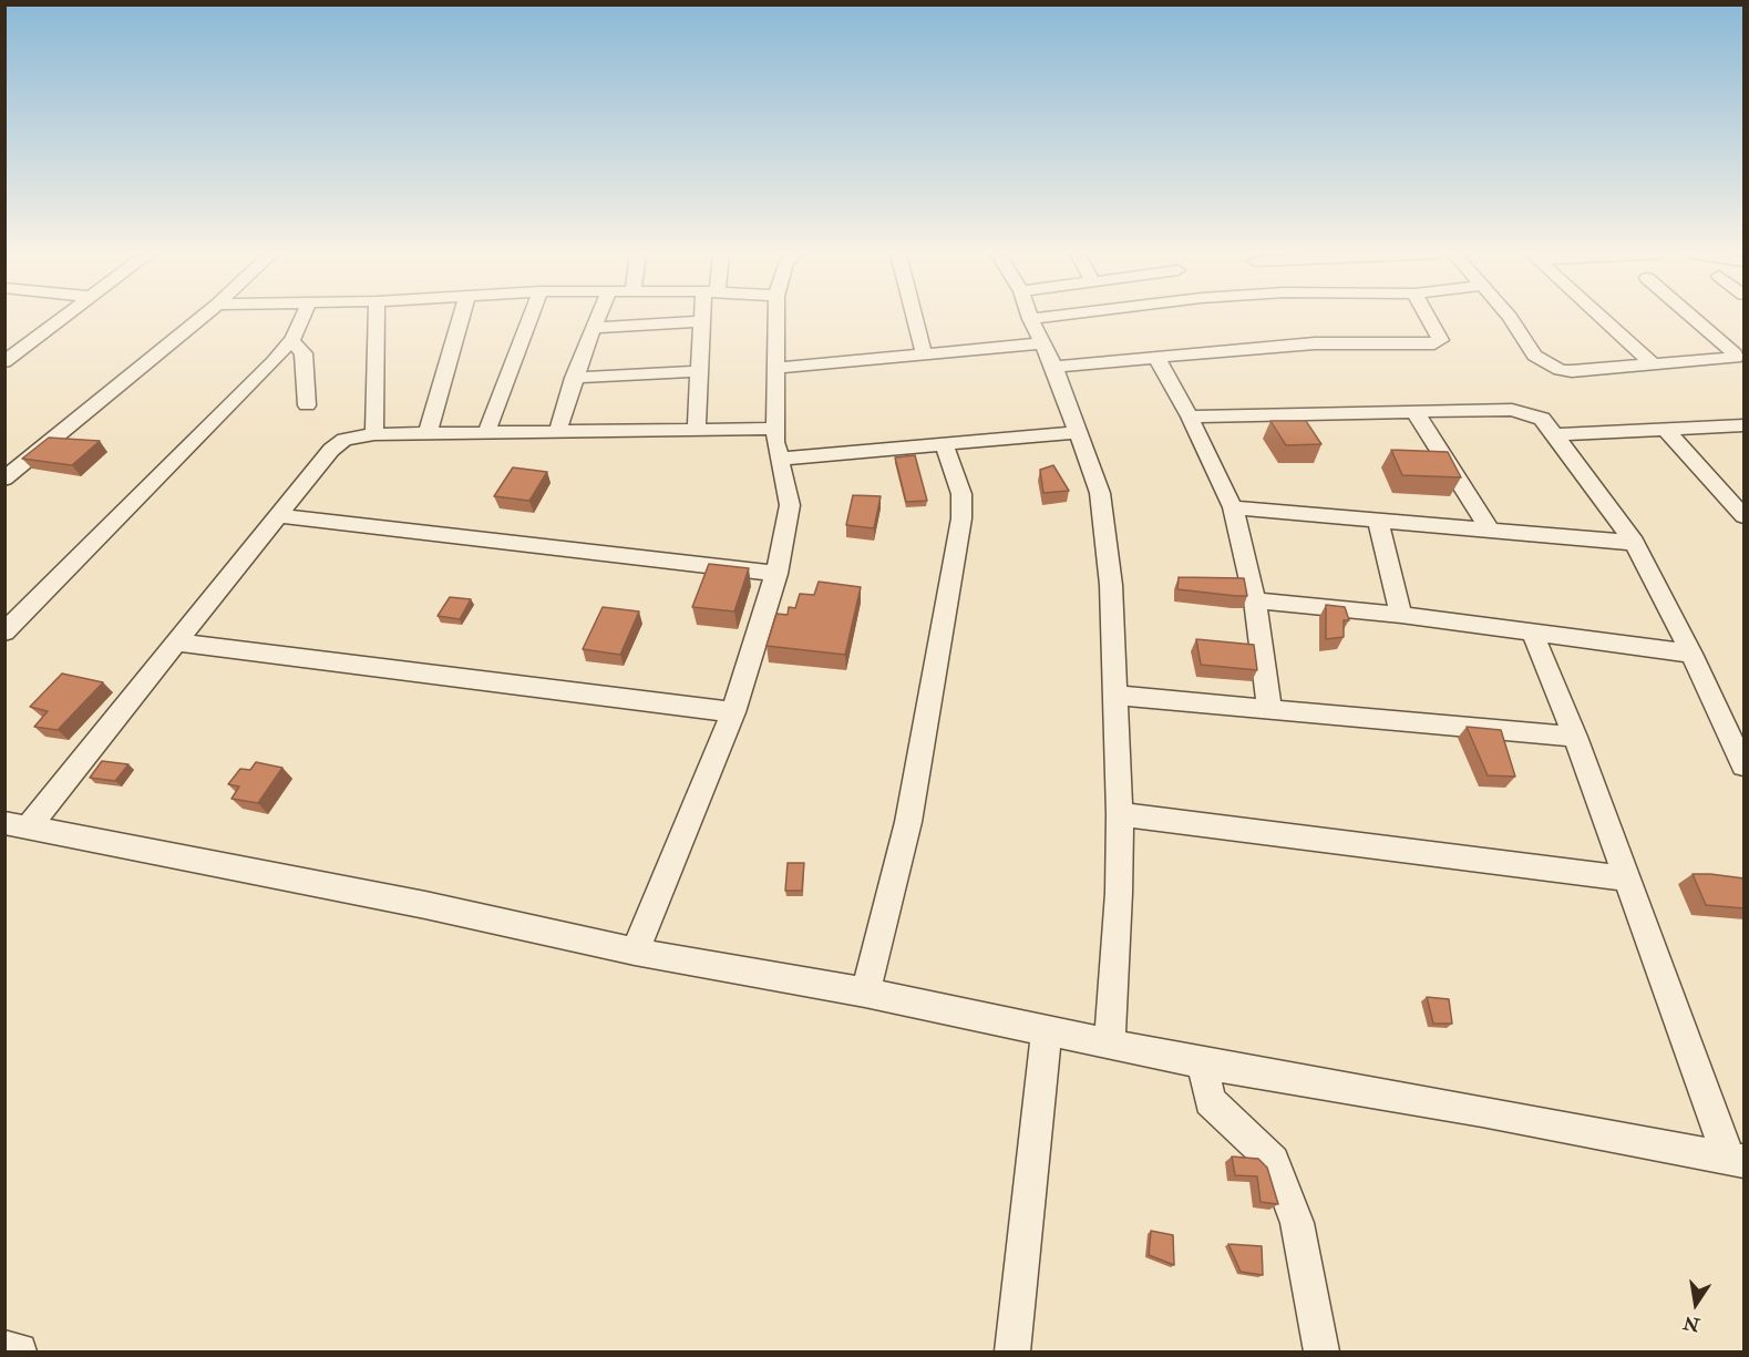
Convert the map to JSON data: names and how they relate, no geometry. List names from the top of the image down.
{
  "north": "bottom"
}
